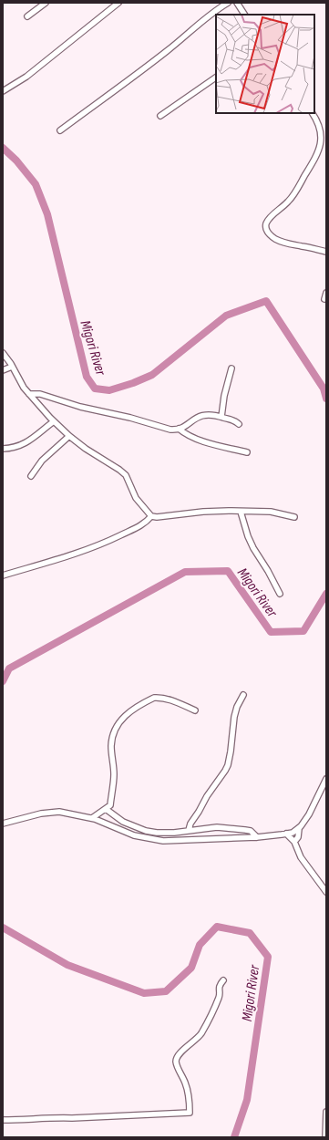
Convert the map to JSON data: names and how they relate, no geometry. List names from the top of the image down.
{
  "water": ["Migori River"]
}
